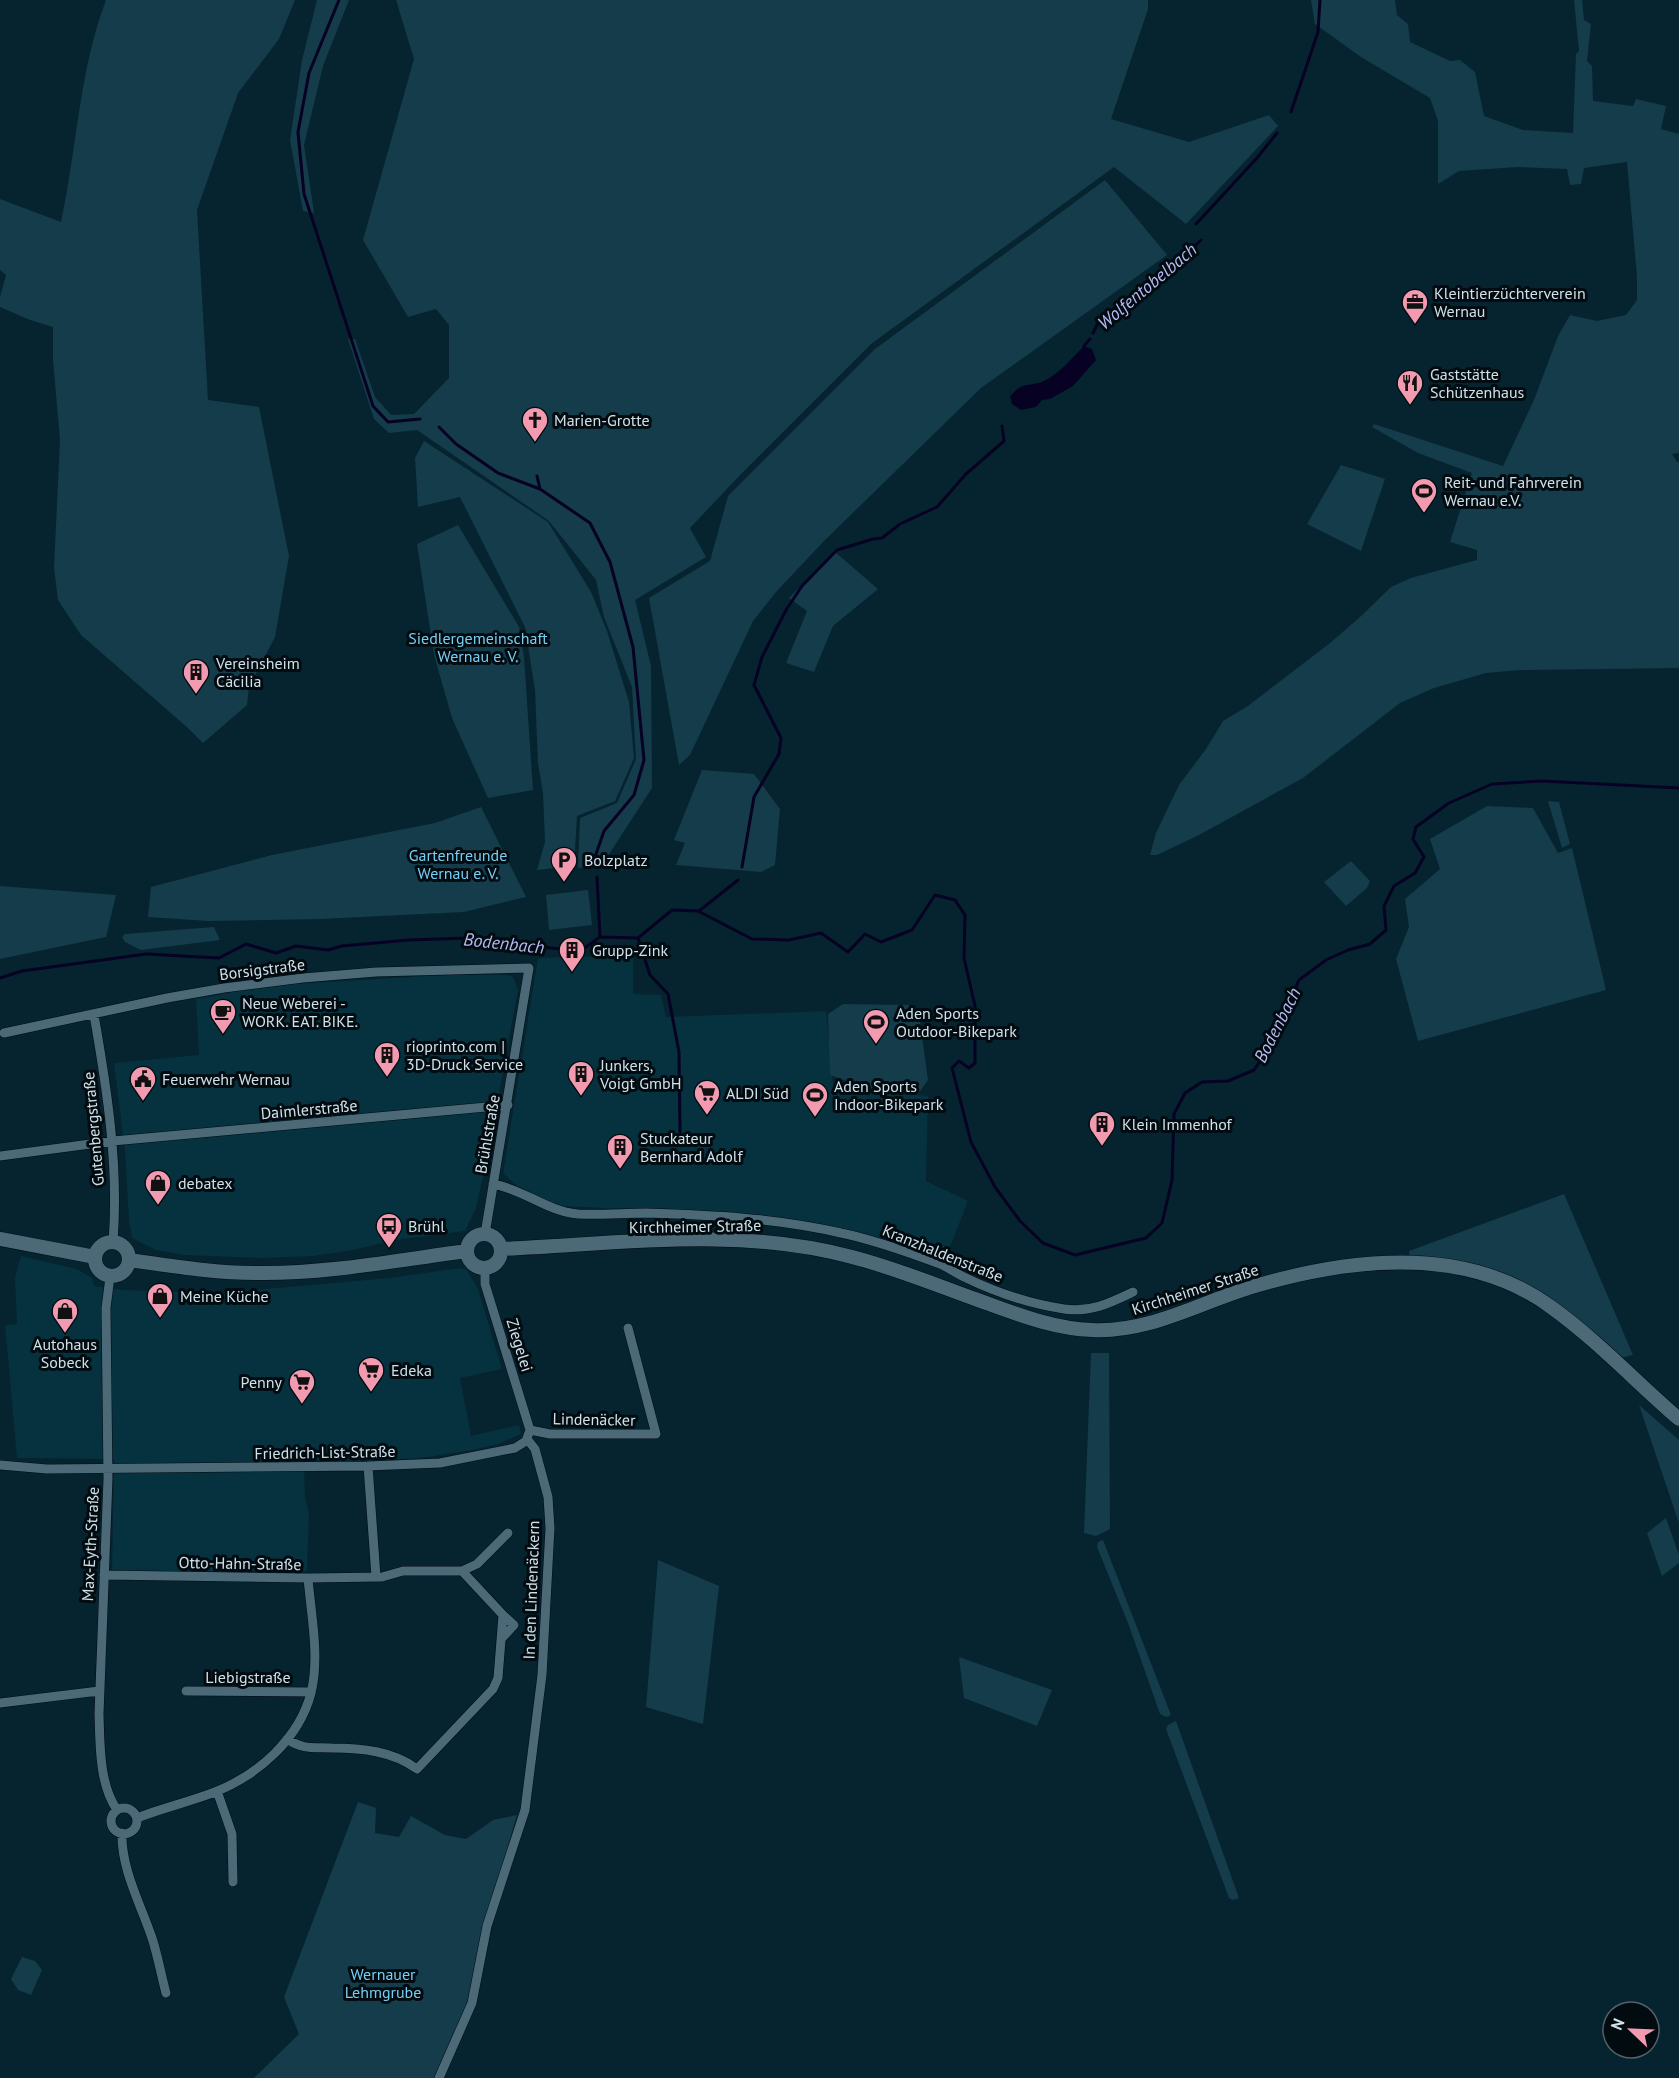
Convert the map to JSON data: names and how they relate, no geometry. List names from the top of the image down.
{
  "streets": {
    "main road": ["Kirchheimer Straße"],
    "street": [
      "Borsigstraße",
      "Daimlerstraße",
      "Gutenbergstraße",
      "Brühlstraße",
      "Kranzhaldenstraße",
      "Ziegelei",
      "Lindenäcker",
      "Friedrich-List-Straße",
      "Max-Eyth-Straße",
      "Otto-Hahn-Straße",
      "In den Lindenäckern",
      "Liebigstraße"
    ]
  },
  "crossings": [
    ["Borsigstraße", "Gutenbergstraße"],
    ["Borsigstraße", "Brühlstraße"],
    ["Daimlerstraße", "Gutenbergstraße"],
    ["Daimlerstraße", "Brühlstraße"],
    ["Gutenbergstraße", "Max-Eyth-Straße"],
    ["Brühlstraße", "Kirchheimer Straße"],
    ["Brühlstraße", "Kranzhaldenstraße"],
    ["Brühlstraße", "Ziegelei"],
    ["Kirchheimer Straße", "Ziegelei"],
    ["Ziegelei", "Lindenäcker"],
    ["Ziegelei", "Friedrich-List-Straße"],
    ["Ziegelei", "In den Lindenäckern"],
    ["Lindenäcker", "Friedrich-List-Straße"],
    ["Lindenäcker", "In den Lindenäckern"],
    ["Friedrich-List-Straße", "Max-Eyth-Straße"],
    ["Friedrich-List-Straße", "In den Lindenäckern"],
    ["Max-Eyth-Straße", "Otto-Hahn-Straße"]
  ],
  "water": ["Wolfentobelbach", "Bodenbach"],
  "parks": ["Siedlergemeinschaft Wernau e. V.", "Gartenfreunde Wernau e. V.", "Wernauer Lehmgrube"],
  "places": {
    "office": ["Kleintierzüchterverein Wernau"],
    "restaurant": ["Gaststätte Schützenhaus"],
    "church": ["Marien-Grotte"],
    "sports": ["Reit- und Fahrverein Wernau e.V.", "Aden Sports Outdoor-Bikepark", "Aden Sports Indoor-Bikepark"],
    "building": [
      "Vereinsheim Cäcilia",
      "Grupp-Zink",
      "rioprinto.com | 3D-Druck Service",
      "Junkers, Voigt GmbH",
      "Klein Immenhof",
      "Stuckateur Bernhard Adolf"
    ],
    "parking": ["Bolzplatz"],
    "cafe": ["Neue Weberei - WORK. EAT. BIKE."],
    "public building": ["Feuerwehr Wernau"],
    "supermarket": ["ALDI Süd", "Edeka", "Penny"],
    "shop": ["debatex", "Meine Küche", "Autohaus Sobeck"],
    "bus stop": ["Brühl"]
  },
  "north": "top left"
}
